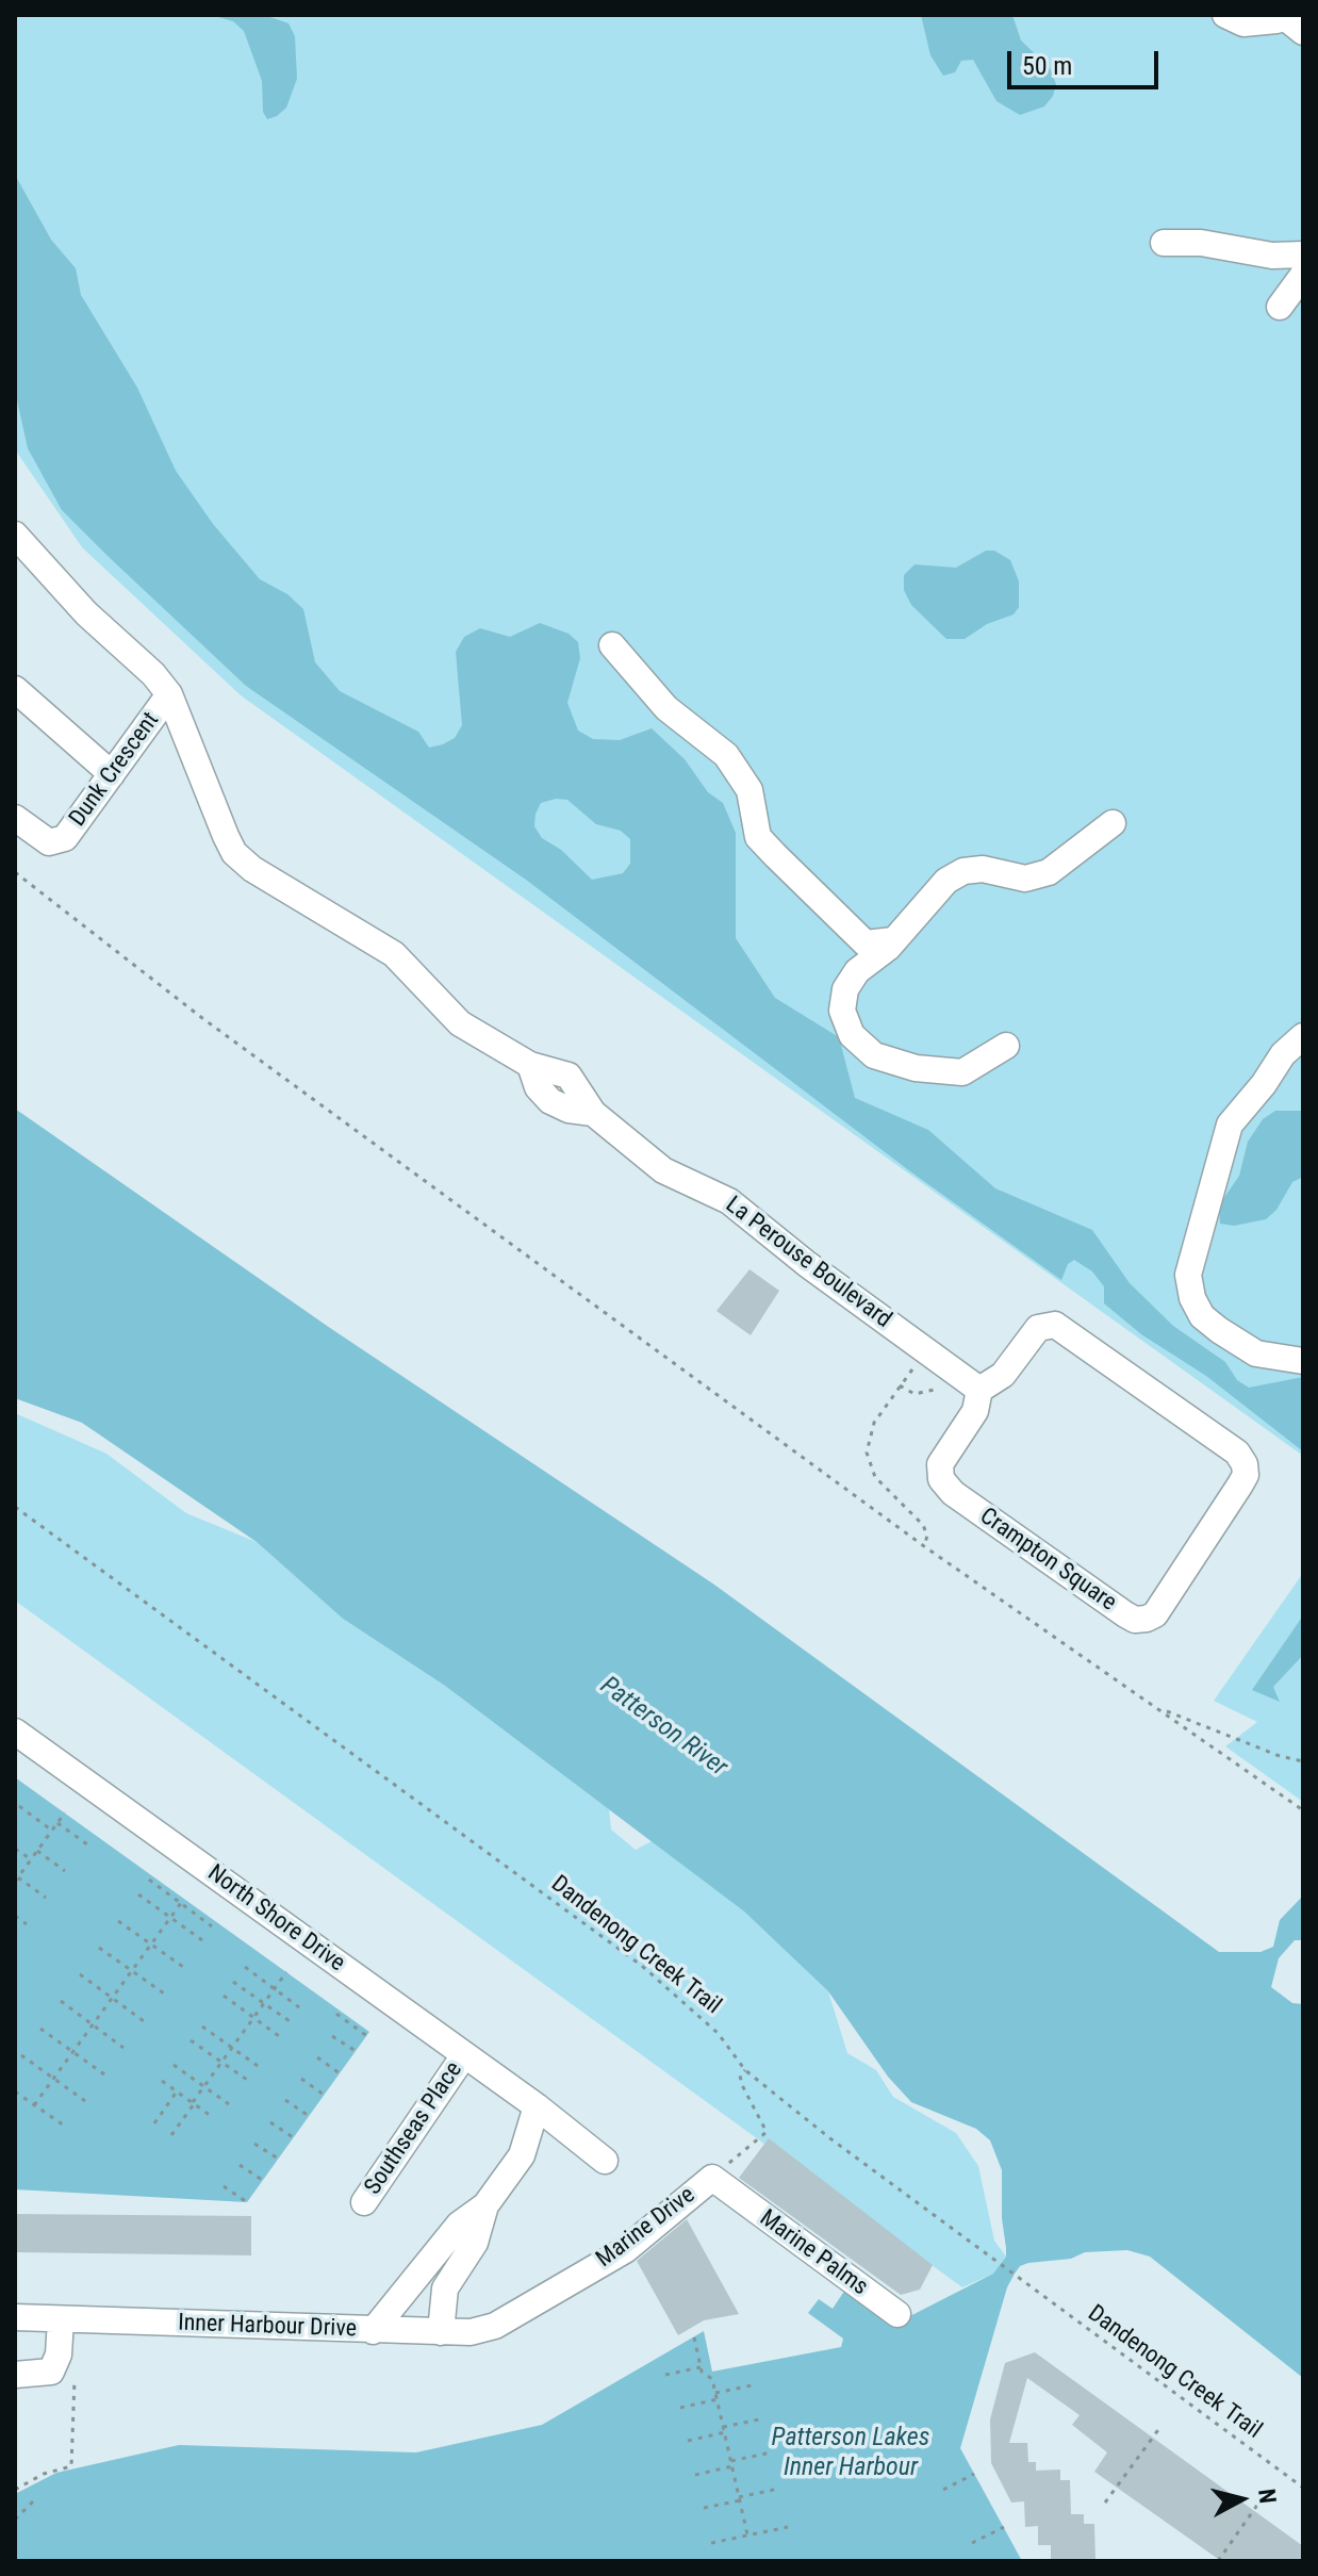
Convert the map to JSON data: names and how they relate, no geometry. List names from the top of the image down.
{
  "streets": {
    "street": [
      "Dunk Crescent",
      "La Perouse Boulevard",
      "Crampton Square",
      "North Shore Drive",
      "Southseas Place",
      "Marine Drive",
      "Marine Palms",
      "Inner Harbour Drive"
    ],
    "path": ["Dandenong Creek Trail"]
  },
  "crossings": [
    ["Dunk Crescent", "La Perouse Boulevard"],
    ["La Perouse Boulevard", "Crampton Square"],
    ["North Shore Drive", "Southseas Place"],
    ["Marine Drive", "Marine Palms"],
    ["Marine Drive", "Inner Harbour Drive"]
  ],
  "water": ["Patterson River", "Patterson Lakes Inner Harbour"],
  "scale_bar": "50 m",
  "north": "right"
}
